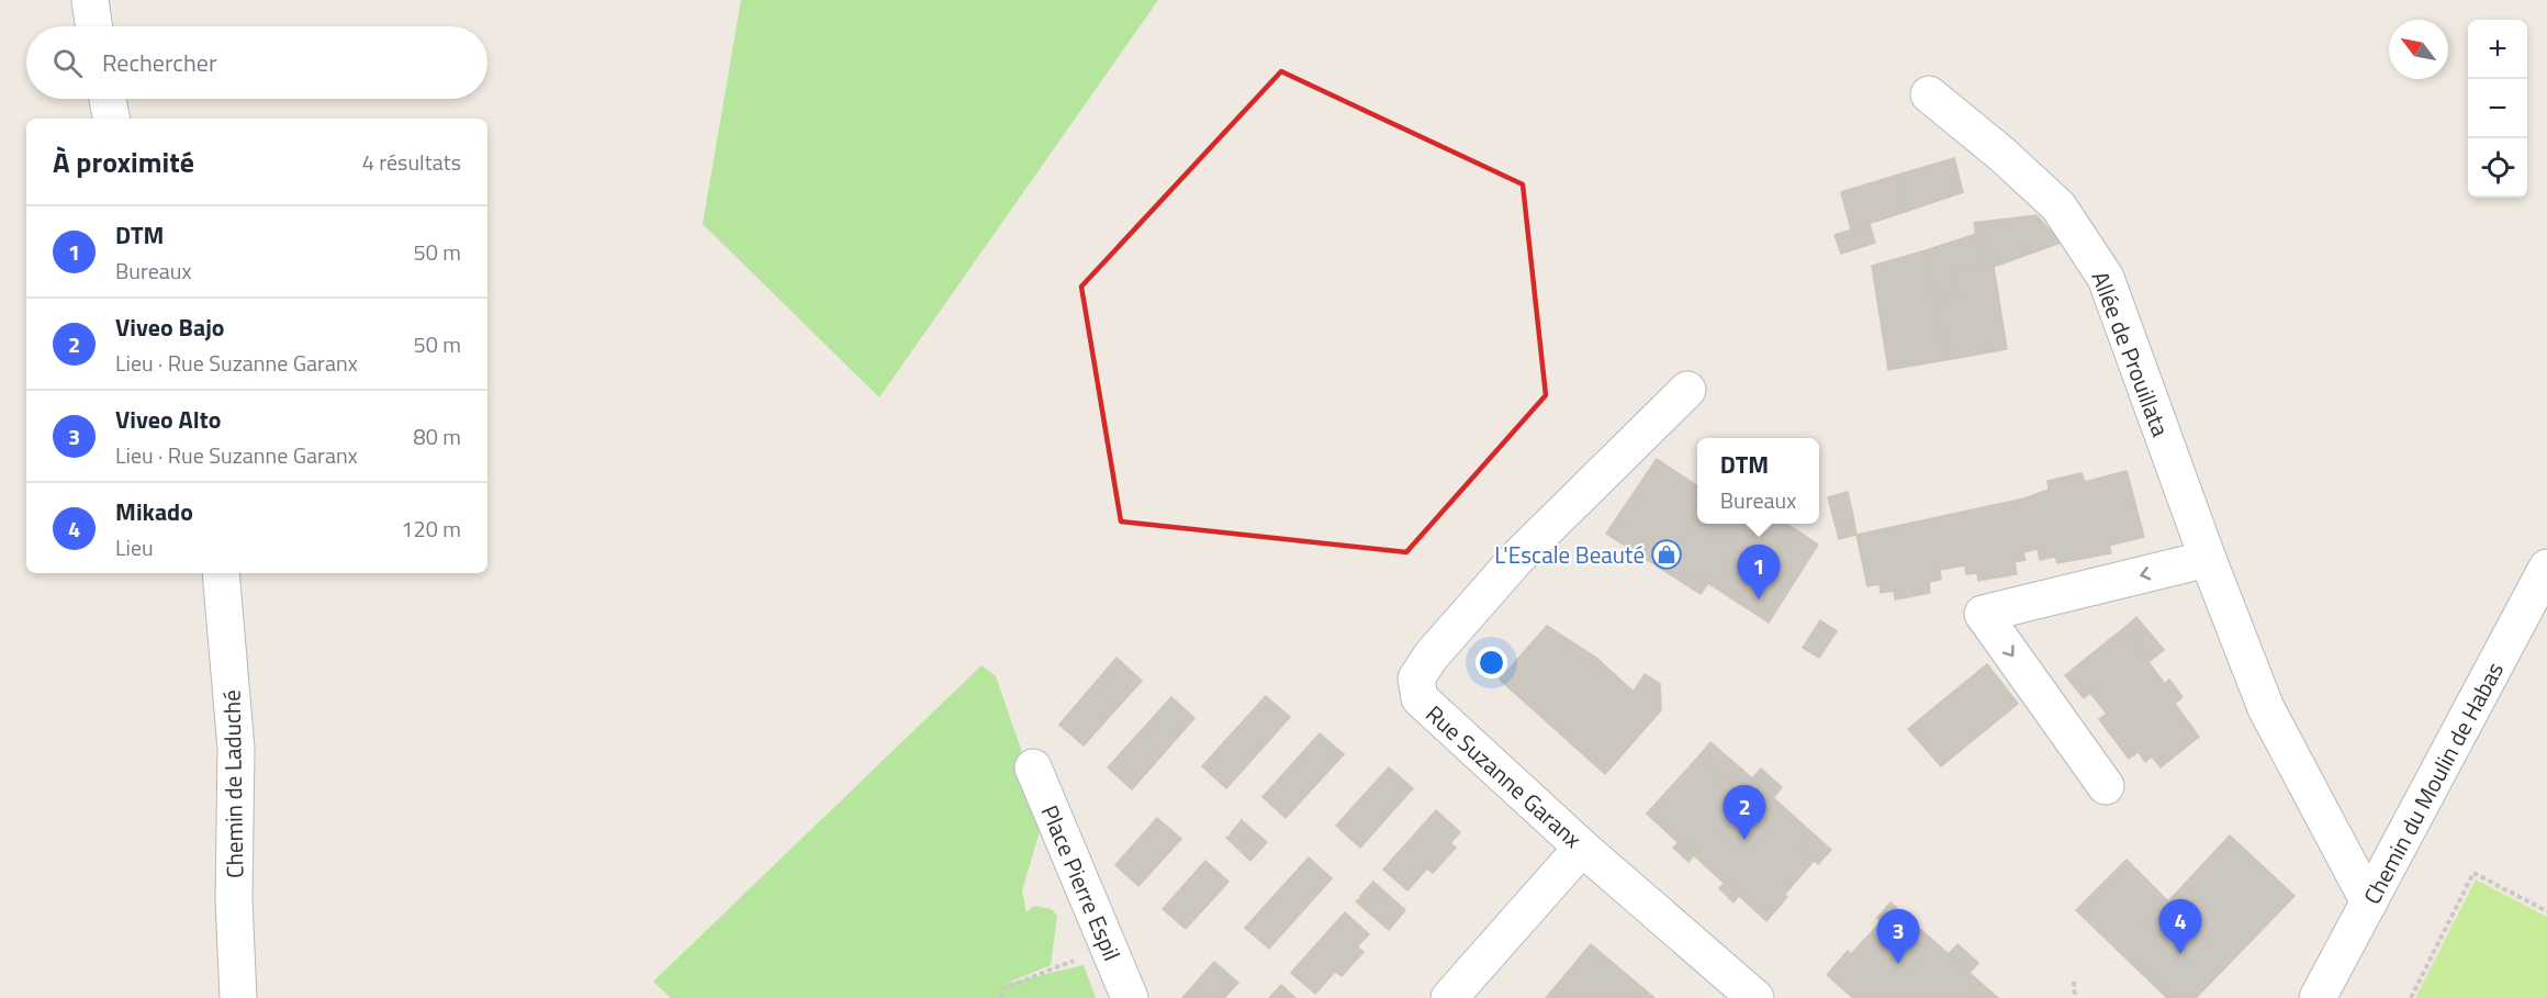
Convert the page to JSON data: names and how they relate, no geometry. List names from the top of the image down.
{
  "streets": {
    "street": [
      "Allée de Prouillata",
      "Rue Suzanne Garanx",
      "Chemin du Moulin de Habas",
      "Chemin de Laduché",
      "Place Pierre Espil"
    ]
  },
  "crossings": [
    ["Allée de Prouillata", "Chemin du Moulin de Habas"]
  ],
  "places": {
    "shop": ["L'Escale Beauté"]
  },
  "north": "top left",
  "page": {
    "map_buttons": ["+", "−"],
    "search": "Rechercher",
    "heading": ["À proximité", "4 résultats"],
    "list": [
      {
        "mark": "1",
        "name": "DTM",
        "note": "Bureaux",
        "value": "50 m"
      },
      {
        "mark": "2",
        "name": "Viveo Bajo",
        "note": "Lieu · Rue Suzanne Garanx",
        "value": "50 m"
      },
      {
        "mark": "3",
        "name": "Viveo Alto",
        "note": "Lieu · Rue Suzanne Garanx",
        "value": "80 m"
      },
      {
        "mark": "4",
        "name": "Mikado",
        "note": "Lieu",
        "value": "120 m"
      }
    ],
    "popup": ["DTM", "Bureaux"],
    "pins": [
      "1",
      "2",
      "4",
      "3"
    ]
  }
}
